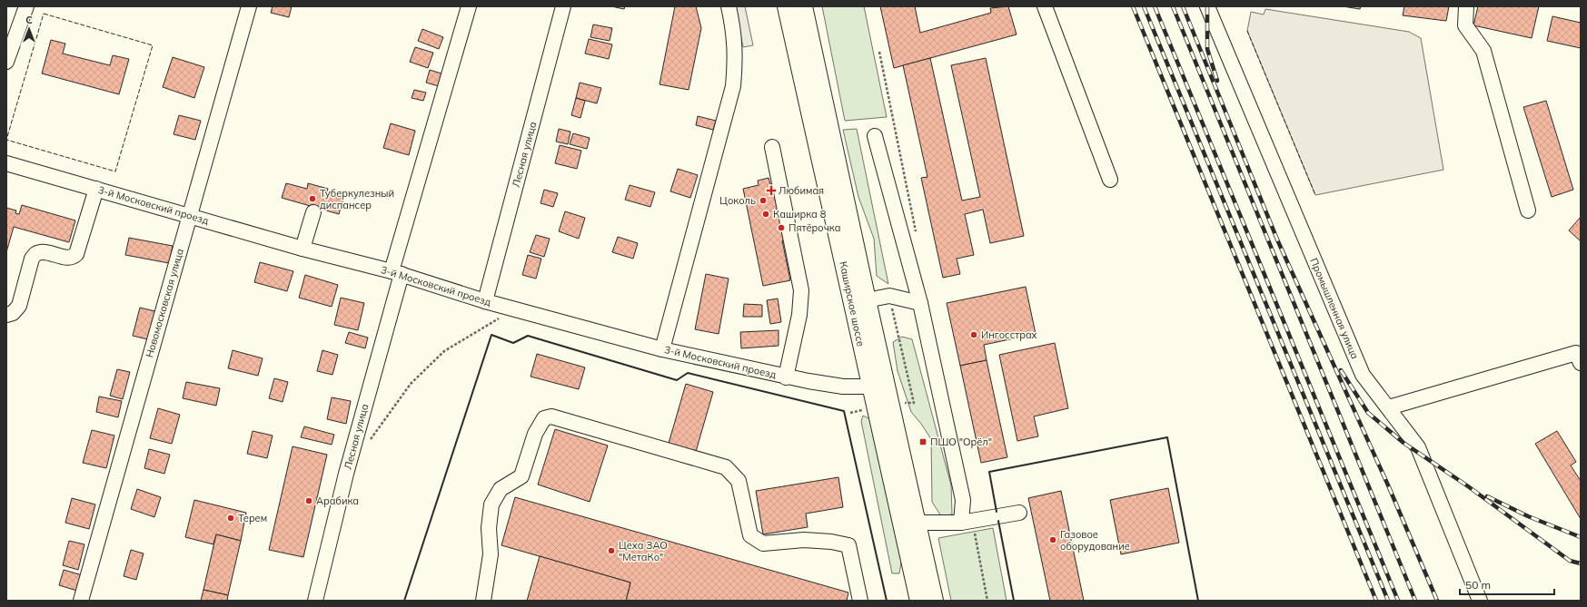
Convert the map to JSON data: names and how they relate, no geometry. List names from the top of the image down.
{
  "streets": {
    "main road": ["Каширское шоссе"],
    "street": [
      "Лесная улица",
      "3-й Московский проезд",
      "Новомосковская улица",
      "Промышленная улица"
    ]
  },
  "crossings": [
    ["Лесная улица", "3-й Московский проезд"],
    ["3-й Московский проезд", "Новомосковская улица"],
    ["3-й Московский проезд", "Каширское шоссе"]
  ],
  "places": {
    "health": ["Любимая"],
    "other": [
      "Туберкулезный диспансер",
      "Цоколь",
      "Каширка 8",
      "Пятёрочка",
      "Ингосстрах",
      "Арабика",
      "Терем",
      "Газовое оборудование",
      "Цеха ЗАО \"МетаКо\""
    ],
    "transit": ["ПШО \"Орёл\""]
  },
  "scale_bar": "50 m",
  "north": "top"
}
